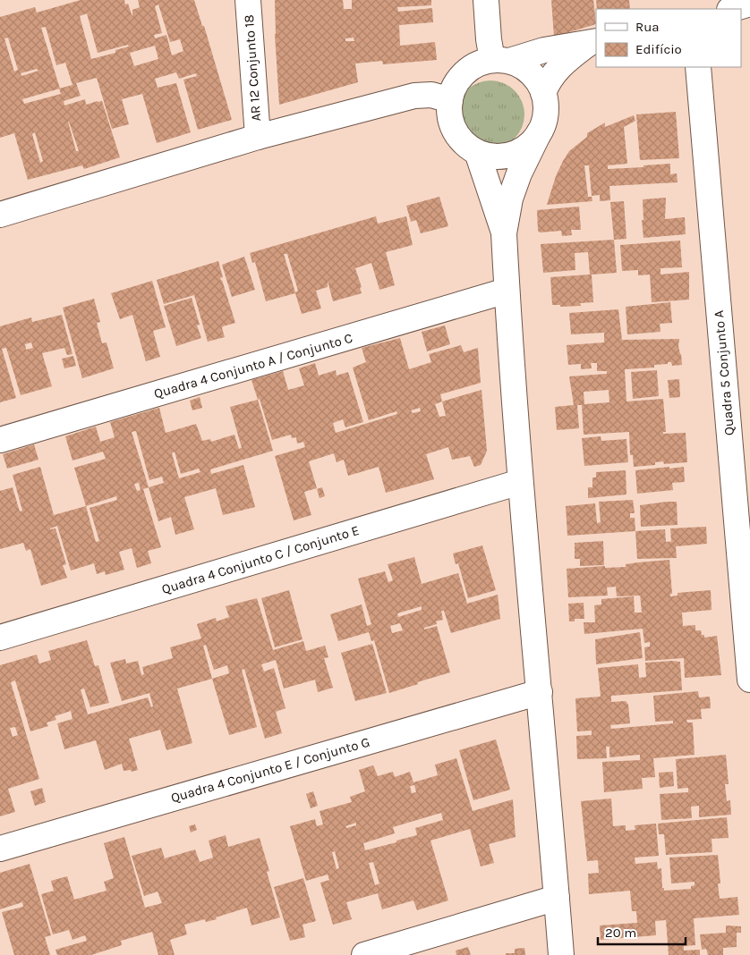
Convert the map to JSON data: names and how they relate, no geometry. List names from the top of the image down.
{
  "streets": {
    "street": [
      "AR 12 Conjunto 18",
      "Quadra 4 Conjunto A / Conjunto C",
      "Quadra 5 Conjunto A",
      "Quadra 4 Conjunto C / Conjunto E",
      "Quadra 4 Conjunto E / Conjunto G"
    ]
  },
  "legend": ["Rua", "Edifício"],
  "scale_bar": "20 m"
}
